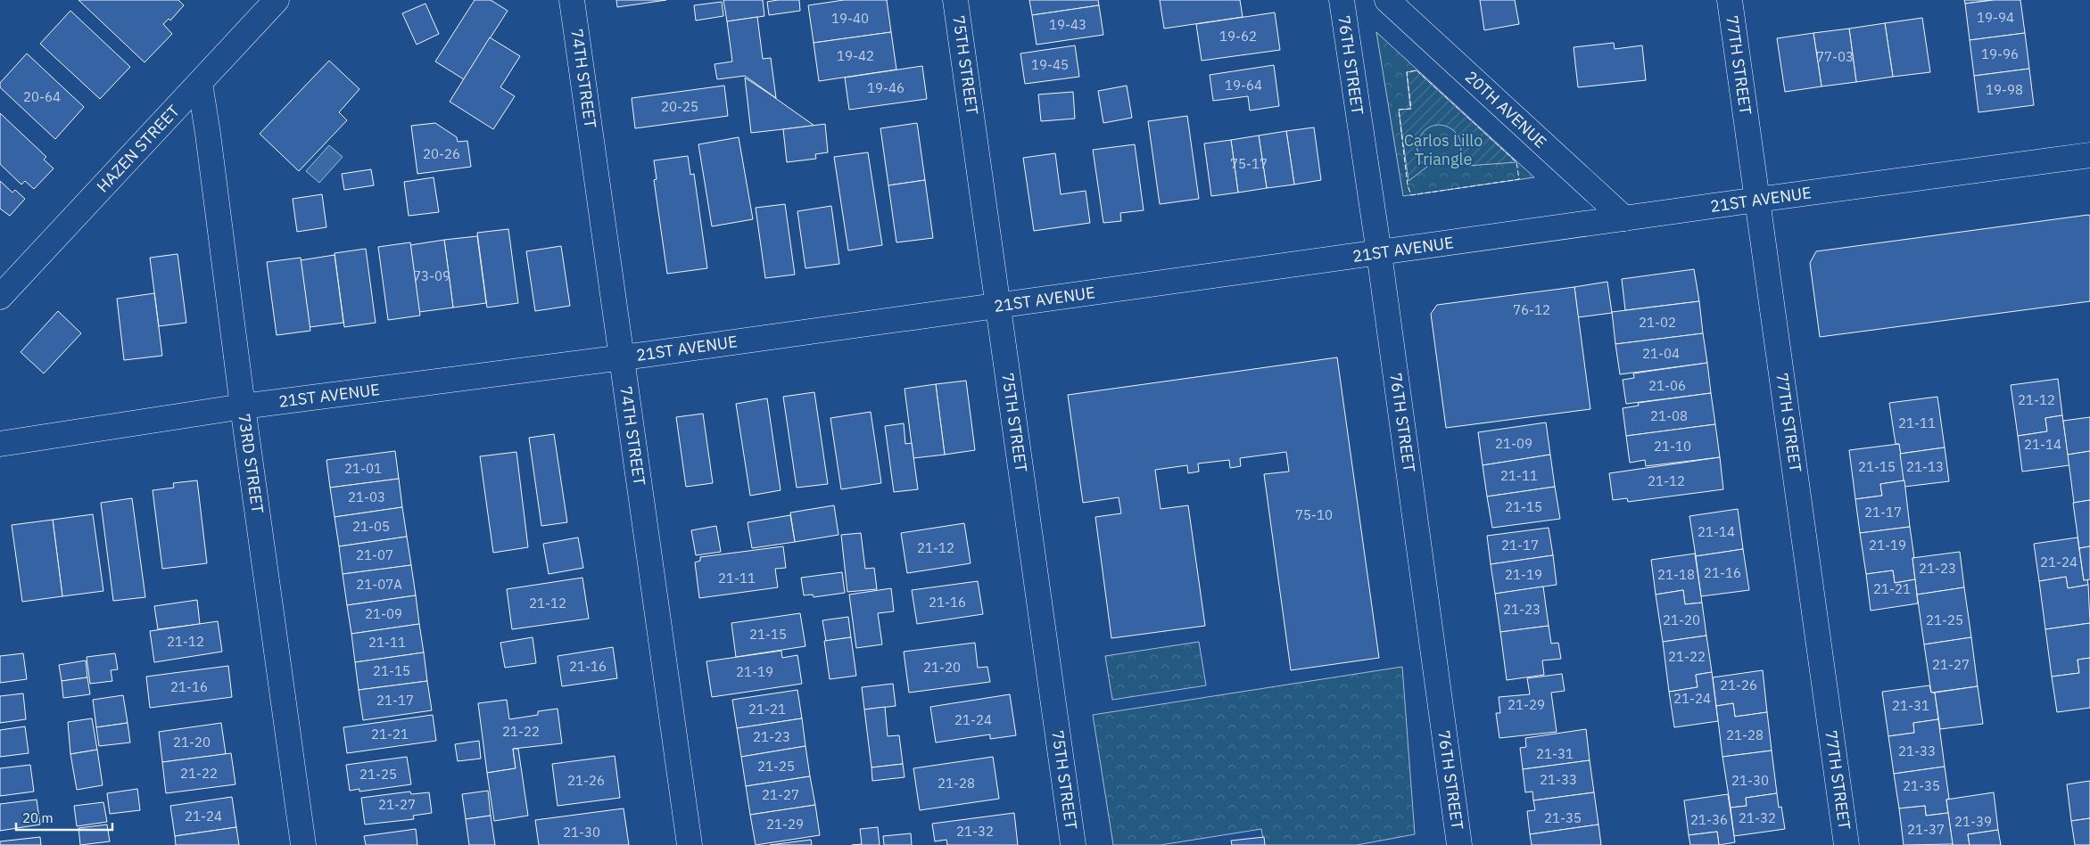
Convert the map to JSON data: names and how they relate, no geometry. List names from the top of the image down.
{
  "streets": {
    "street": [
      "75TH STREET",
      "76TH STREET",
      "77TH STREET",
      "74TH STREET",
      "20TH AVENUE",
      "HAZEN STREET",
      "21ST AVENUE",
      "73RD STREET"
    ]
  },
  "crossings": [
    ["75TH STREET", "21ST AVENUE"],
    ["76TH STREET", "21ST AVENUE"],
    ["77TH STREET", "21ST AVENUE"],
    ["74TH STREET", "21ST AVENUE"],
    ["20TH AVENUE", "21ST AVENUE"],
    ["HAZEN STREET", "73RD STREET"],
    ["21ST AVENUE", "73RD STREET"]
  ],
  "parks": ["Carlos Lillo Triangle"],
  "house_numbers": [
    "19-94",
    "19-40",
    "19-43",
    "19-62",
    "19-96",
    "19-42",
    "77-03",
    "19-45",
    "19-64",
    "19-46",
    "19-98",
    "20-64",
    "20-25",
    "20-26",
    "75-17",
    "73-09",
    "76-12",
    "21-02",
    "21-04",
    "21-06",
    "21-12",
    "21-08",
    "21-11",
    "21-09",
    "21-14",
    "21-10",
    "21-15",
    "21-13",
    "21-01",
    "21-11",
    "21-12",
    "21-03",
    "21-15",
    "21-17",
    "75-10",
    "21-05",
    "21-14",
    "21-17",
    "21-19",
    "21-12",
    "21-07",
    "21-24",
    "21-23",
    "21-16",
    "21-19",
    "21-18",
    "21-11",
    "21-07A",
    "21-21",
    "21-16",
    "21-12",
    "21-23",
    "21-09",
    "21-20",
    "21-25",
    "21-15",
    "21-12",
    "21-11",
    "21-22",
    "21-27",
    "21-16",
    "21-20",
    "21-15",
    "21-19",
    "21-26",
    "21-16",
    "21-24",
    "21-17",
    "21-29",
    "21-31",
    "21-21",
    "21-24",
    "21-22",
    "21-21",
    "21-28",
    "21-23",
    "21-20",
    "21-33",
    "21-31",
    "21-25",
    "21-22",
    "21-25",
    "21-33",
    "21-26",
    "21-30",
    "21-28",
    "21-35",
    "21-27",
    "21-27",
    "21-24",
    "21-35",
    "21-32",
    "21-36",
    "21-39",
    "21-29",
    "21-37",
    "21-32",
    "21-30"
  ],
  "scale_bar": "20 m"
}
